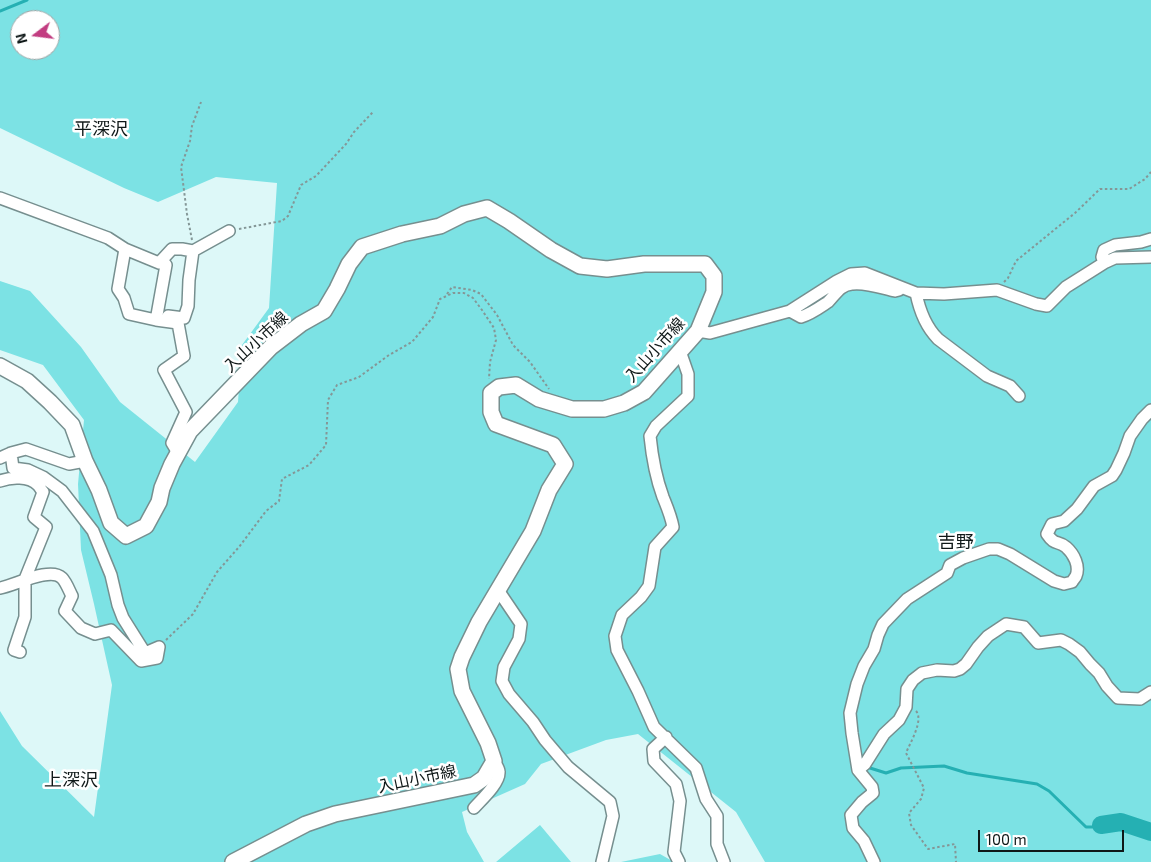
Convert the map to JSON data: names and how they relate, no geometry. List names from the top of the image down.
{
  "streets": {
    "main road": ["入山小市線"]
  },
  "districts": ["平深沢", "吉野", "上深沢"],
  "scale_bar": "100 m",
  "north": "left"
}
